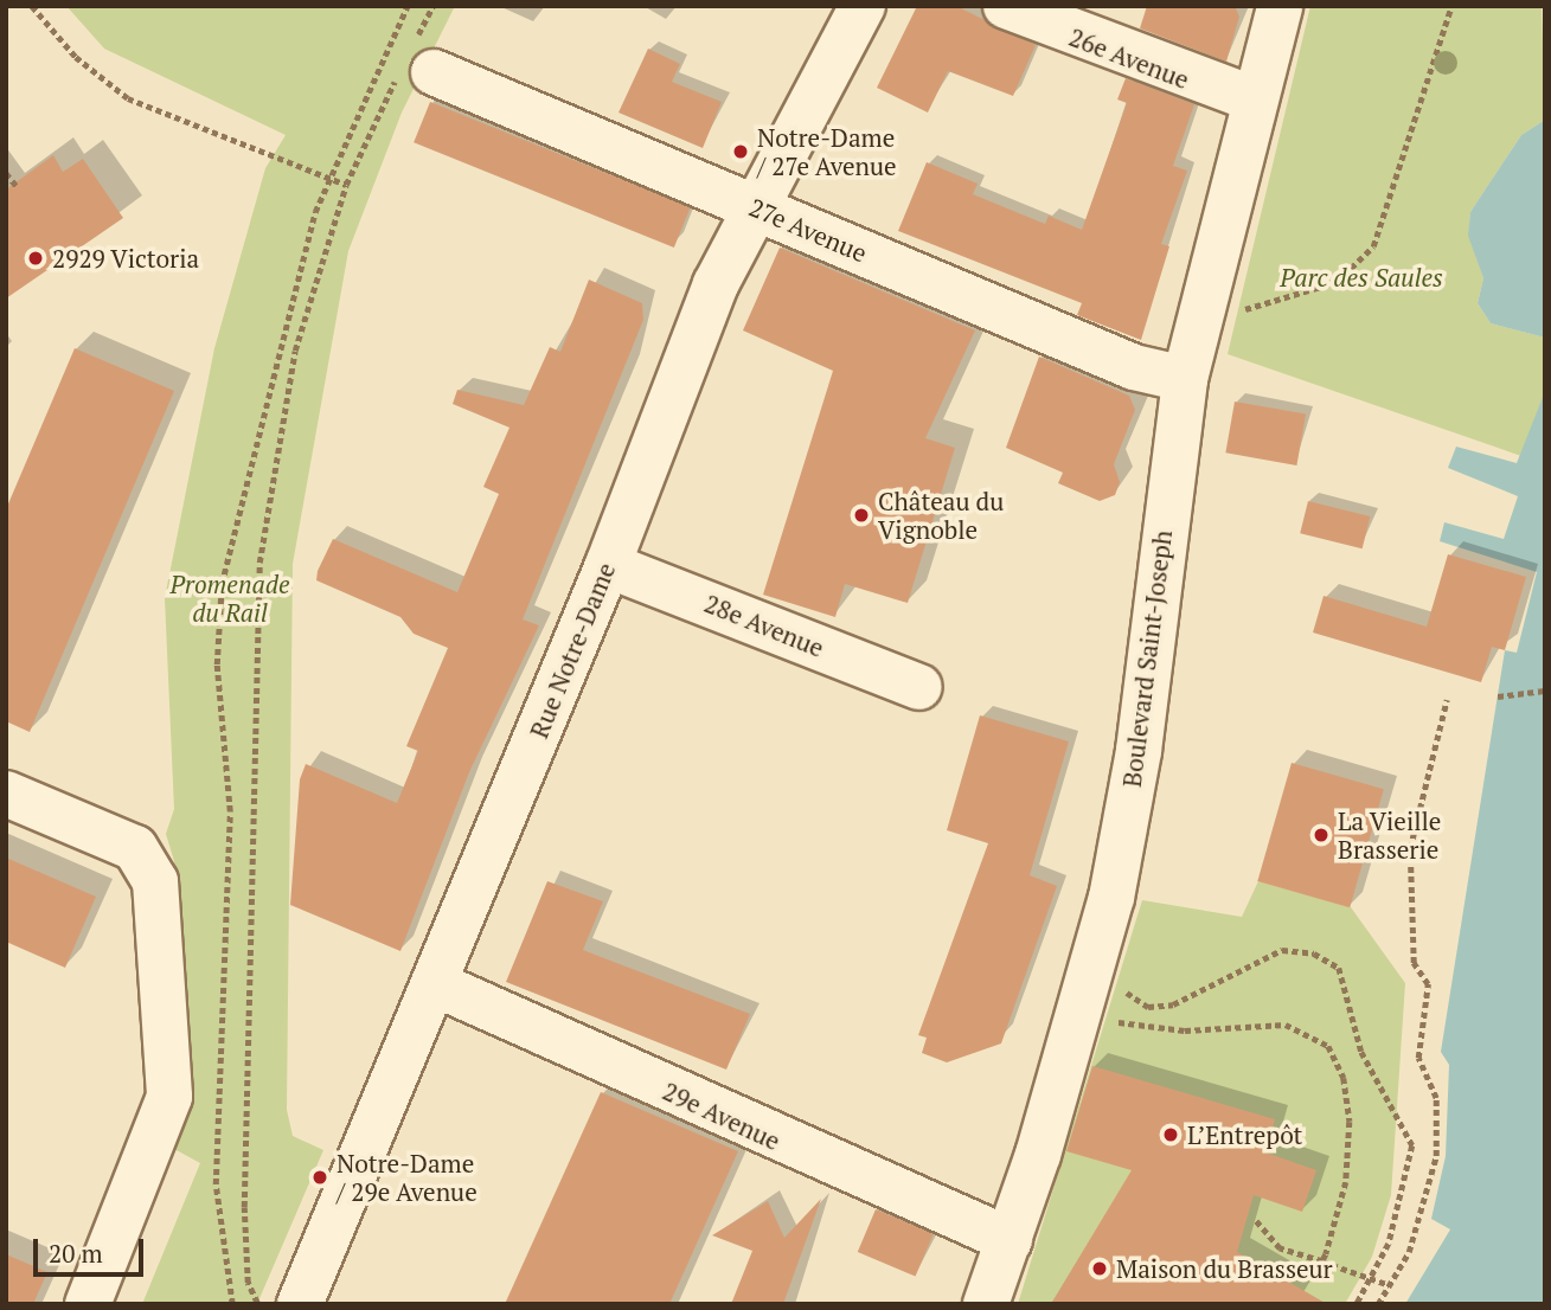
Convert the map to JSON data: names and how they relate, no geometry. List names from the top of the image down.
{
  "streets": {
    "street": [
      "26e Avenue",
      "27e Avenue",
      "28e Avenue",
      "Rue Notre-Dame",
      "Boulevard Saint-Joseph",
      "29e Avenue"
    ]
  },
  "crossings": [
    ["26e Avenue", "Boulevard Saint-Joseph"],
    ["27e Avenue", "Rue Notre-Dame"],
    ["27e Avenue", "Boulevard Saint-Joseph"],
    ["28e Avenue", "Rue Notre-Dame"],
    ["Rue Notre-Dame", "29e Avenue"],
    ["Boulevard Saint-Joseph", "29e Avenue"]
  ],
  "parks": ["Parc des Saules", "Promenade du Rail"],
  "places": [
    "Notre-Dame / 27e Avenue",
    "2929 Victoria",
    "Château du Vignoble",
    "La Vieille Brasserie",
    "L’Entrepôt",
    "Notre-Dame / 29e Avenue",
    "Maison du Brasseur"
  ],
  "scale_bar": "20 m"
}
